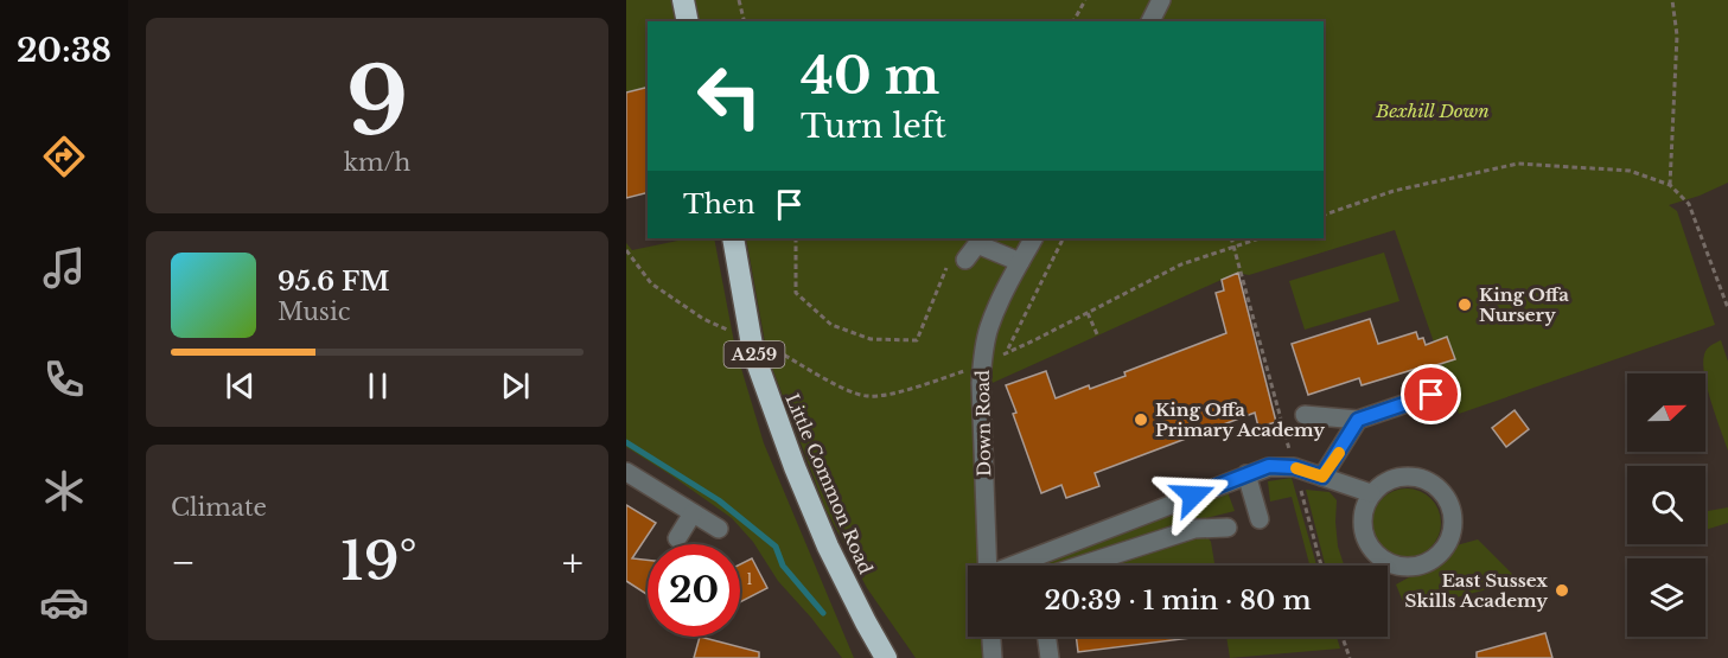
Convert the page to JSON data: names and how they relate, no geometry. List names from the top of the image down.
{
  "streets": {
    "highway": ["A259", "Little Common Road"],
    "street": ["Down Road"]
  },
  "parks": ["Bexhill Down"],
  "places": ["King Offa Nursery", "King Offa Primary Academy", "East Sussex Skills Academy"],
  "house_numbers": ["1"],
  "north": "right",
  "page": {
    "tabs": "20:38",
    "tile": [
      ["9", "km/h"],
      "Climate"
    ],
    "turn": ["40 m", "Turn left"],
    "then": "Then",
    "song": ["95.6 FM", "Music"],
    "heat": ["−", "19°", "+"],
    "limit": "20",
    "trip": "20:39 · 1 min · 80 m"
  }
}
